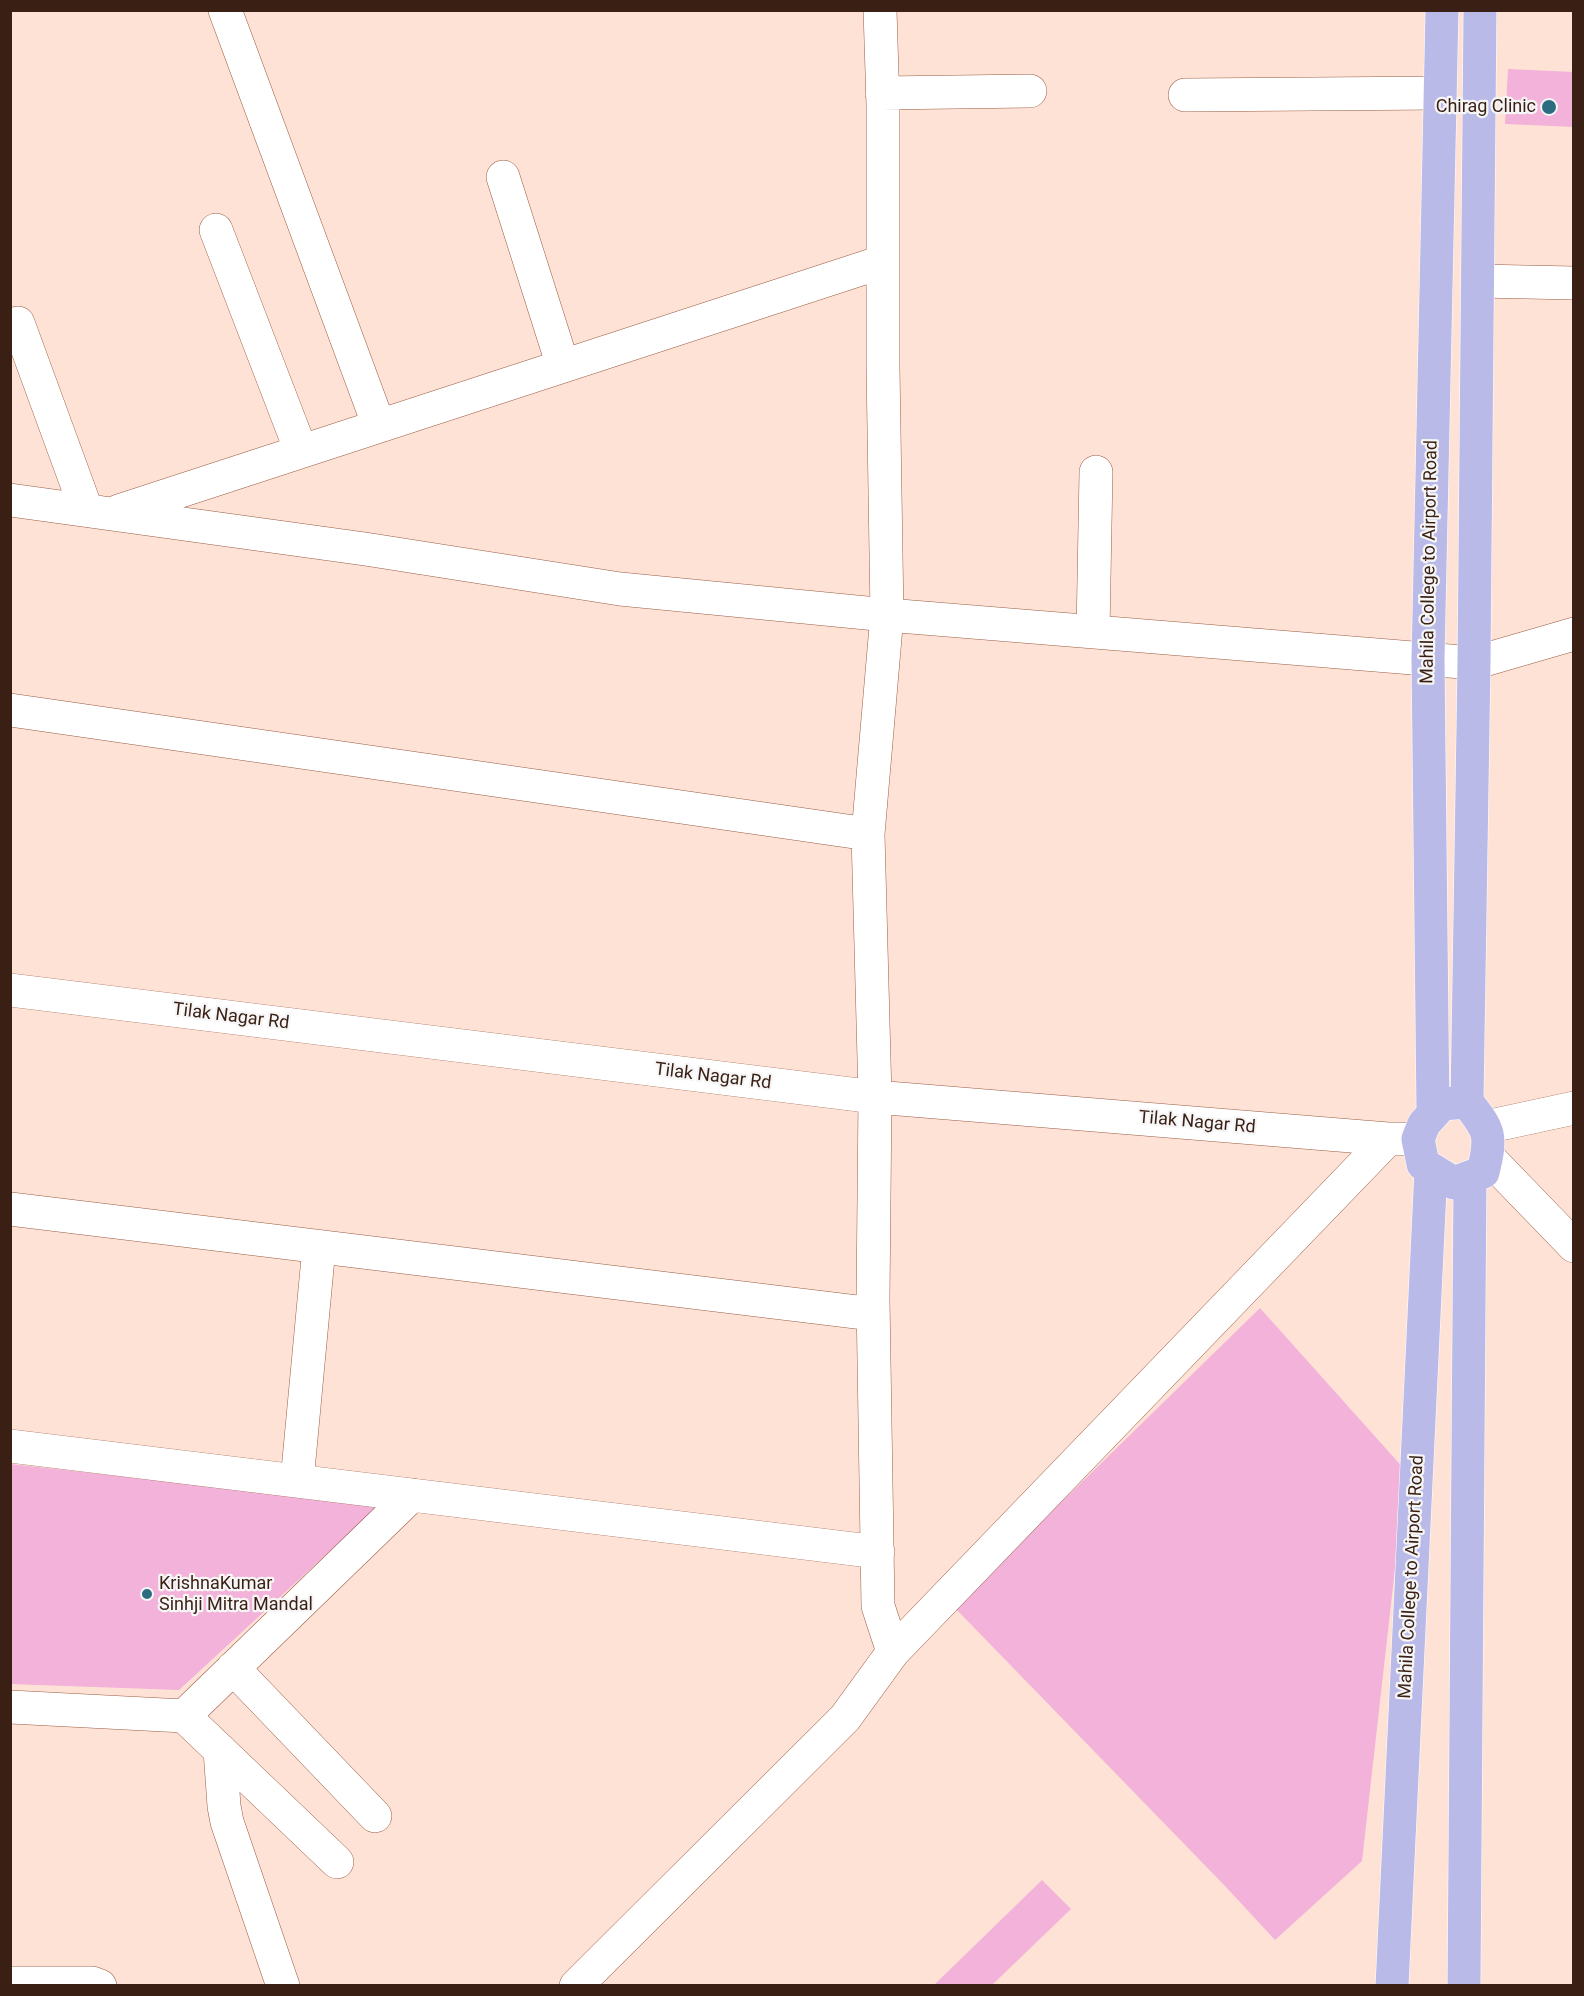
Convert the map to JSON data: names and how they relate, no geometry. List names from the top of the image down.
{
  "streets": {
    "main road": ["Mahila College to Airport Road"],
    "street": ["Tilak Nagar Rd"]
  },
  "crossings": [
    ["Mahila College to Airport Road", "Tilak Nagar Rd"]
  ],
  "places": ["Chirag Clinic", "KrishnaKumar Sinhji Mitra Mandal"]
}
